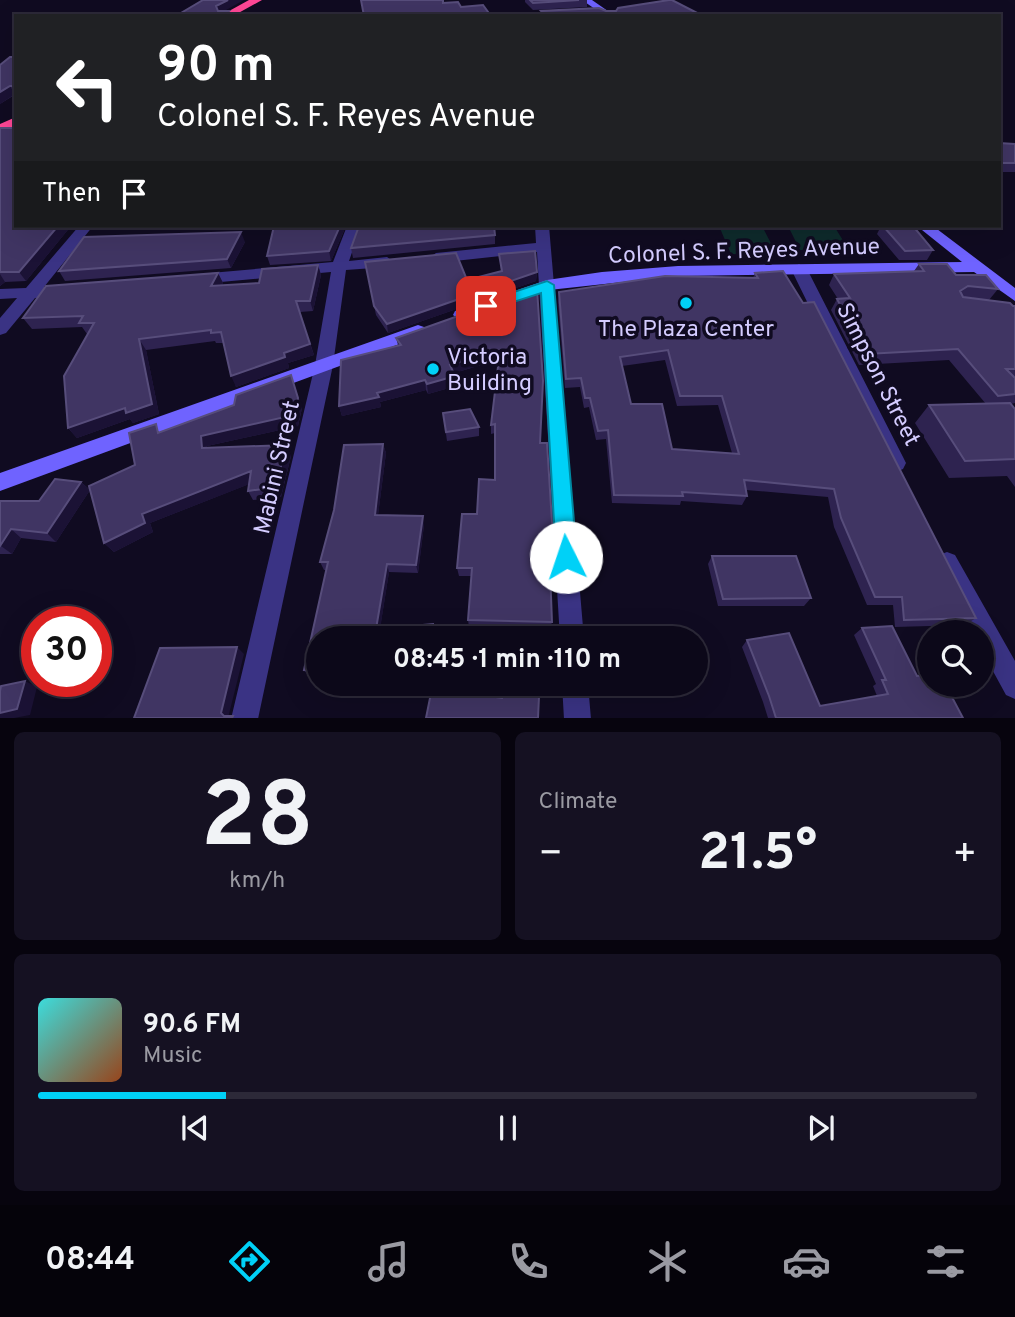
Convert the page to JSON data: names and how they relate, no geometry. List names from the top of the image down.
{
  "streets": {
    "main road": ["Colonel S. F. Reyes Avenue"],
    "street": ["Simpson Street", "Mabini Street"]
  },
  "crossings": [
    ["Colonel S. F. Reyes Avenue", "Simpson Street"],
    ["Colonel S. F. Reyes Avenue", "Mabini Street"]
  ],
  "places": ["The Plaza Center", "Victoria Building"],
  "page": {
    "turn": ["90 m", "Colonel S. F. Reyes Avenue"],
    "then": "Then",
    "limit": "30",
    "trip": "08:45 · 1 min · 110 m",
    "tile": [
      ["28", "km/h"],
      "Climate"
    ],
    "heat": ["−", "21.5°", "+"],
    "song": ["90.6 FM", "Music"],
    "tabs": "08:44"
  }
}
